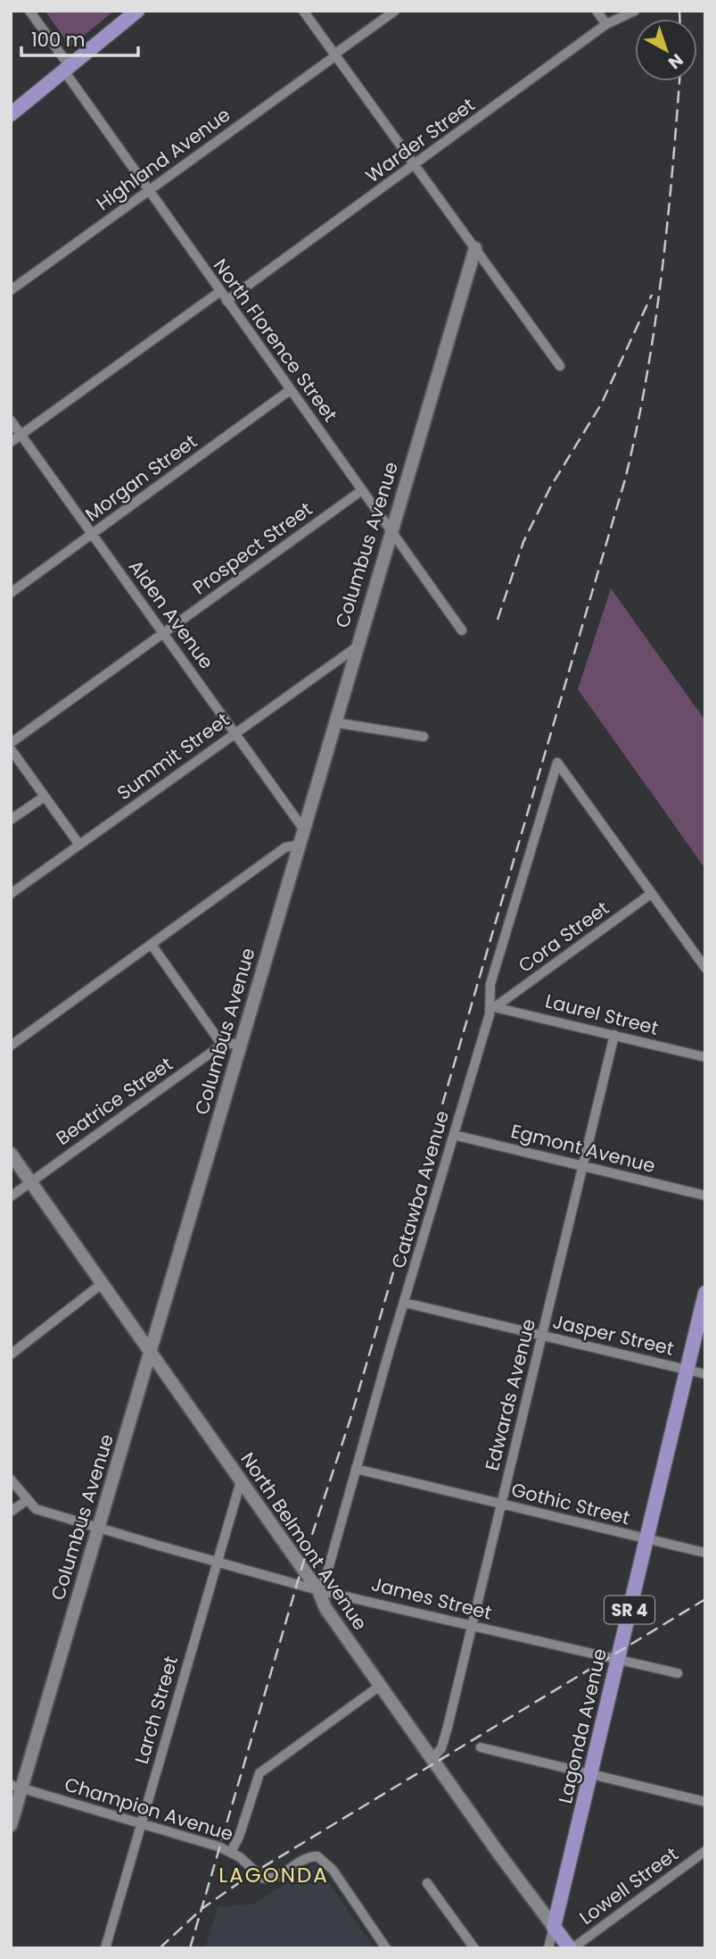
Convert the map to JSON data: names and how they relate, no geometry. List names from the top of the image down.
{
  "streets": {
    "main road": ["North Belmont Avenue", "SR 4", "Lagonda Avenue"],
    "street": [
      "Warder Street",
      "Highland Avenue",
      "North Florence Street",
      "Morgan Street",
      "Columbus Avenue",
      "Prospect Street",
      "Alden Avenue",
      "Summit Street",
      "Cora Street",
      "Laurel Street",
      "Beatrice Street",
      "Egmont Avenue",
      "Catawba Avenue",
      "Jasper Street",
      "Edwards Avenue",
      "Gothic Street",
      "James Street",
      "Larch Street",
      "Champion Avenue",
      "Lowell Street"
    ]
  },
  "crossings": [
    ["Warder Street", "North Florence Street"],
    ["Highland Avenue", "North Florence Street"],
    ["North Florence Street", "Morgan Street"],
    ["North Florence Street", "Columbus Avenue"],
    ["North Florence Street", "Prospect Street"],
    ["Morgan Street", "Alden Avenue"],
    ["Columbus Avenue", "Alden Avenue"],
    ["Columbus Avenue", "Summit Street"],
    ["Columbus Avenue", "Beatrice Street"],
    ["Columbus Avenue", "North Belmont Avenue"],
    ["Columbus Avenue", "James Street"],
    ["Columbus Avenue", "Champion Avenue"],
    ["Prospect Street", "Alden Avenue"],
    ["Alden Avenue", "Summit Street"],
    ["Cora Street", "Laurel Street"],
    ["Cora Street", "Catawba Avenue"],
    ["Laurel Street", "Catawba Avenue"],
    ["Laurel Street", "Edwards Avenue"],
    ["Beatrice Street", "North Belmont Avenue"],
    ["Egmont Avenue", "Catawba Avenue"],
    ["Egmont Avenue", "Edwards Avenue"],
    ["Catawba Avenue", "Jasper Street"],
    ["Catawba Avenue", "Gothic Street"],
    ["Catawba Avenue", "North Belmont Avenue"],
    ["Catawba Avenue", "James Street"],
    ["Jasper Street", "Edwards Avenue"],
    ["Jasper Street", "Lagonda Avenue"],
    ["Edwards Avenue", "Gothic Street"],
    ["Edwards Avenue", "North Belmont Avenue"],
    ["Edwards Avenue", "James Street"],
    ["Gothic Street", "Lagonda Avenue"],
    ["North Belmont Avenue", "James Street"],
    ["North Belmont Avenue", "Larch Street"],
    ["North Belmont Avenue", "Lagonda Avenue"],
    ["North Belmont Avenue", "Lowell Street"],
    ["James Street", "Larch Street"],
    ["James Street", "Lagonda Avenue"],
    ["Larch Street", "Champion Avenue"]
  ],
  "districts": ["LAGONDA"],
  "scale_bar": "100 m",
  "north": "bottom right"
}
